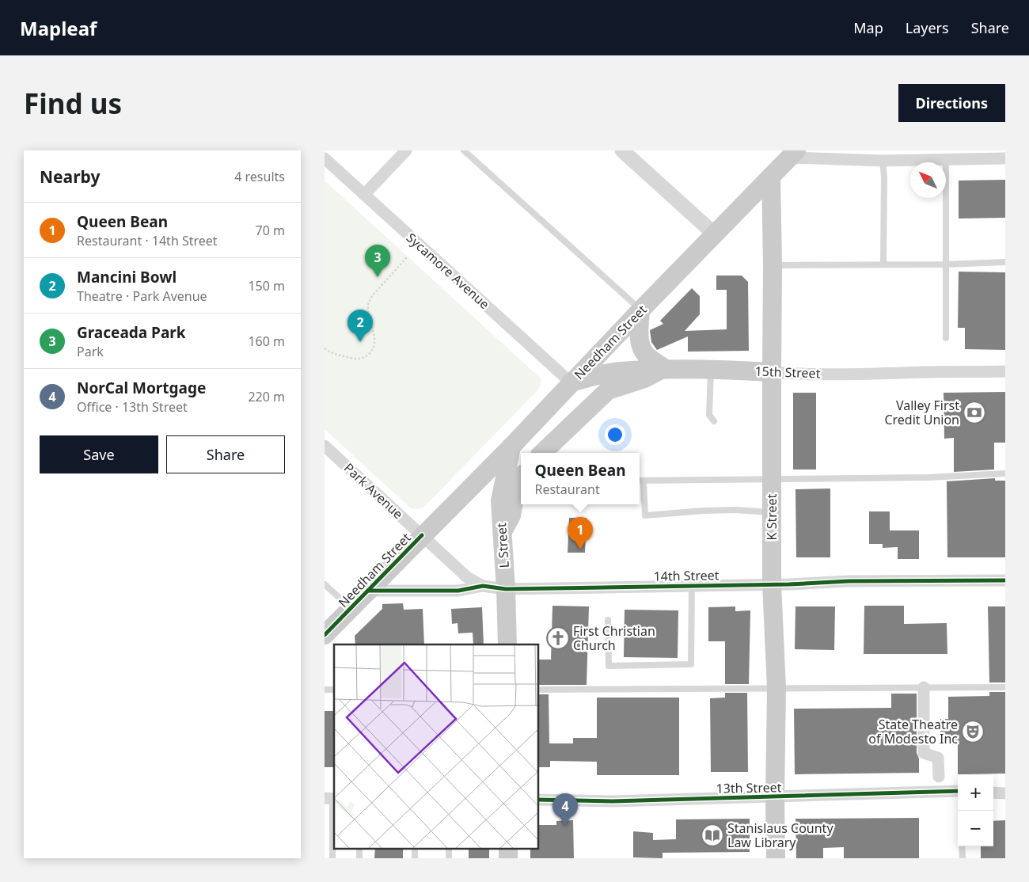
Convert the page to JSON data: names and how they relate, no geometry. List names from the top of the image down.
{
  "streets": {
    "main road": [
      "Needham Street",
      "15th Street",
      "K Street",
      "L Street"
    ],
    "street": [
      "Sycamore Avenue",
      "Park Avenue",
      "14th Street",
      "13th Street"
    ]
  },
  "crossings": [
    ["Sycamore Avenue", "Needham Street"],
    ["Sycamore Avenue", "15th Street"],
    ["Needham Street", "15th Street"],
    ["Needham Street", "Park Avenue"],
    ["Needham Street", "K Street"],
    ["Needham Street", "L Street"],
    ["Needham Street", "14th Street"],
    ["15th Street", "K Street"],
    ["Park Avenue", "14th Street"],
    ["K Street", "14th Street"],
    ["K Street", "13th Street"],
    ["L Street", "14th Street"]
  ],
  "places": {
    "bank": ["Valley First Credit Union"],
    "church": ["First Christian Church"],
    "theatre": ["State Theatre of Modesto Inc"],
    "library": ["Stanislaus County Law Library"]
  },
  "north": "top left",
  "page": {
    "header": "Mapleaf",
    "nav": ["Map", "Layers", "Share"],
    "buttons": [
      "Directions",
      ["Save", "Share"]
    ],
    "title": "Find us",
    "heading": ["Nearby", "4 results"],
    "list": [
      {
        "mark": "1",
        "name": "Queen Bean",
        "note": "Restaurant · 14th Street",
        "value": "70 m"
      },
      {
        "mark": "2",
        "name": "Mancini Bowl",
        "note": "Theatre · Park Avenue",
        "value": "150 m"
      },
      {
        "mark": "3",
        "name": "Graceada Park",
        "note": "Park",
        "value": "160 m"
      },
      {
        "mark": "4",
        "name": "NorCal Mortgage",
        "note": "Office · 13th Street",
        "value": "220 m"
      }
    ],
    "pins": [
      "3",
      "2",
      "1",
      "4"
    ],
    "popup": ["Queen Bean", "Restaurant"],
    "map_buttons": ["+", "−"]
  }
}
